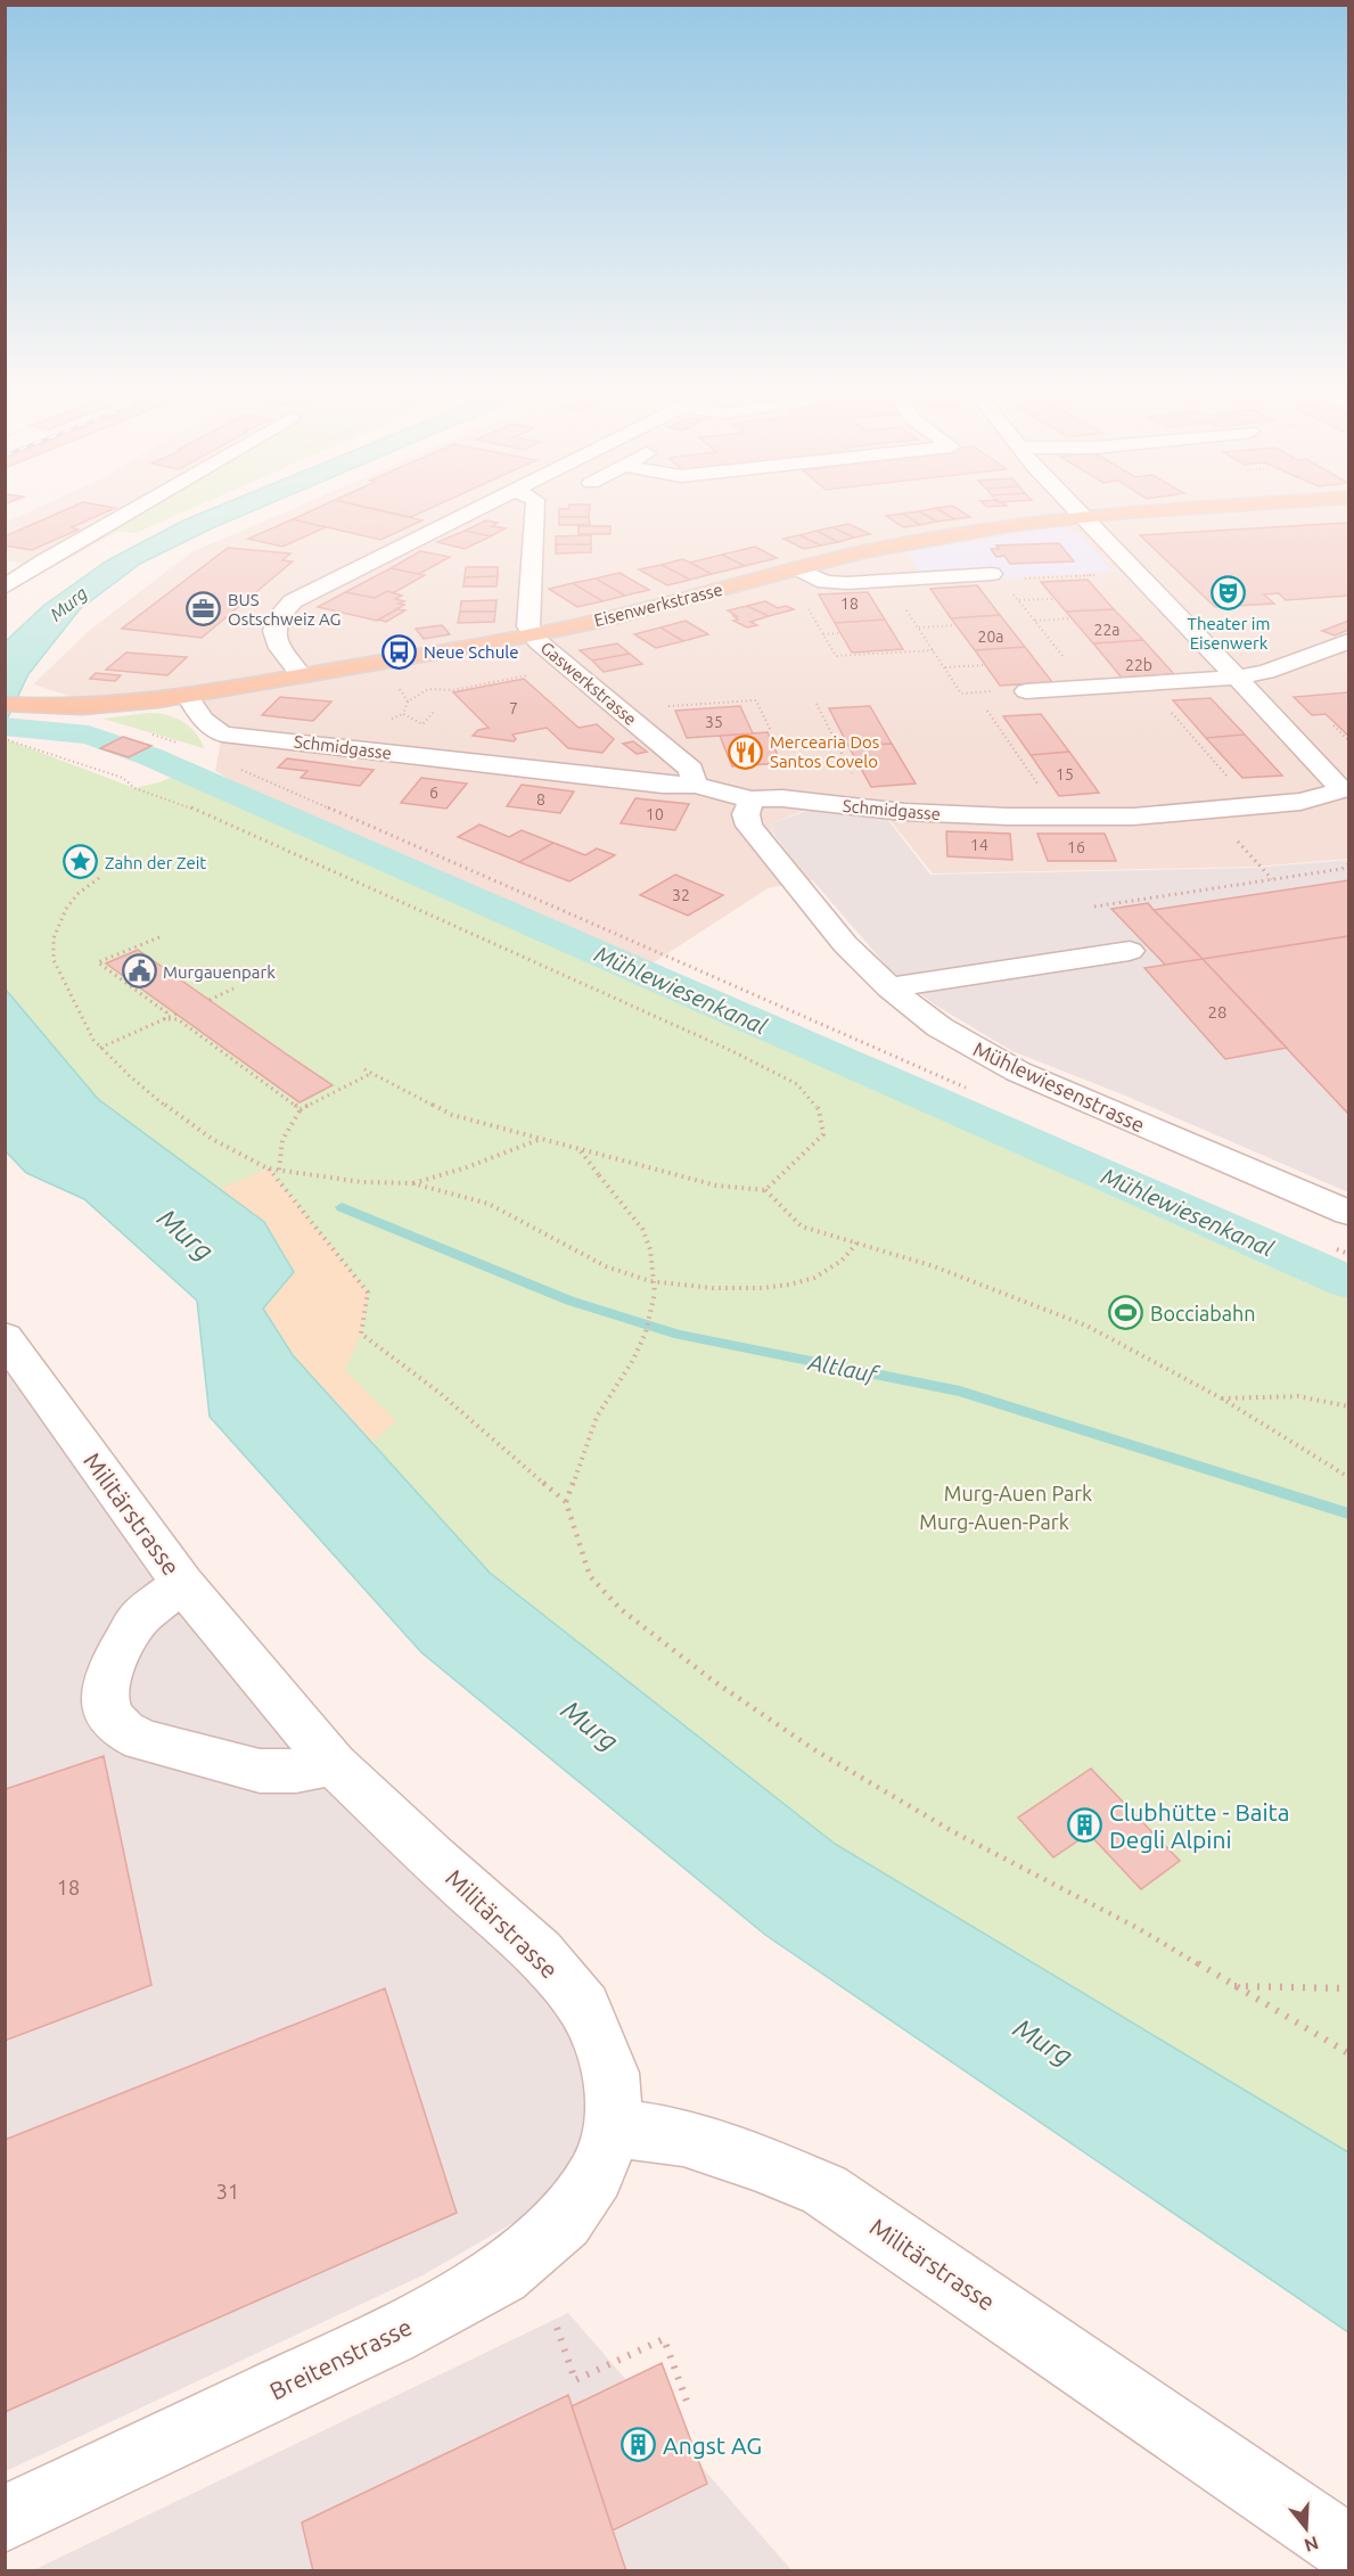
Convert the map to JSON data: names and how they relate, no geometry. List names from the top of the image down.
{
  "streets": {
    "main road": ["Eisenwerkstrasse"],
    "street": [
      "Gaswerkstrasse",
      "Schmidgasse",
      "Mühlewiesenstrasse",
      "Militärstrasse",
      "Breitenstrasse"
    ]
  },
  "crossings": [
    ["Eisenwerkstrasse", "Gaswerkstrasse"],
    ["Eisenwerkstrasse", "Schmidgasse"],
    ["Gaswerkstrasse", "Schmidgasse"],
    ["Schmidgasse", "Mühlewiesenstrasse"],
    ["Militärstrasse", "Breitenstrasse"]
  ],
  "water": ["Murg", "Mühlewiesenkanal", "Altlauf"],
  "parks": ["Murg-Auen Park", "Murg-Auen-Park"],
  "places": {
    "theatre": ["Theater im Eisenwerk"],
    "office": ["BUS Ostschweiz AG"],
    "bus stop": ["Neue Schule"],
    "restaurant": ["Mercearia Dos Santos Covelo"],
    "place": ["Zahn der Zeit"],
    "public building": ["Murgauenpark"],
    "sports": ["Bocciabahn"],
    "building": ["Clubhütte - Baita Degli Alpini", "Angst AG"]
  },
  "house_numbers": [
    "18",
    "22a",
    "20a",
    "22b",
    "7",
    "35",
    "15",
    "6",
    "8",
    "10",
    "14",
    "16",
    "32",
    "28",
    "18",
    "31"
  ],
  "north": "bottom"
}
